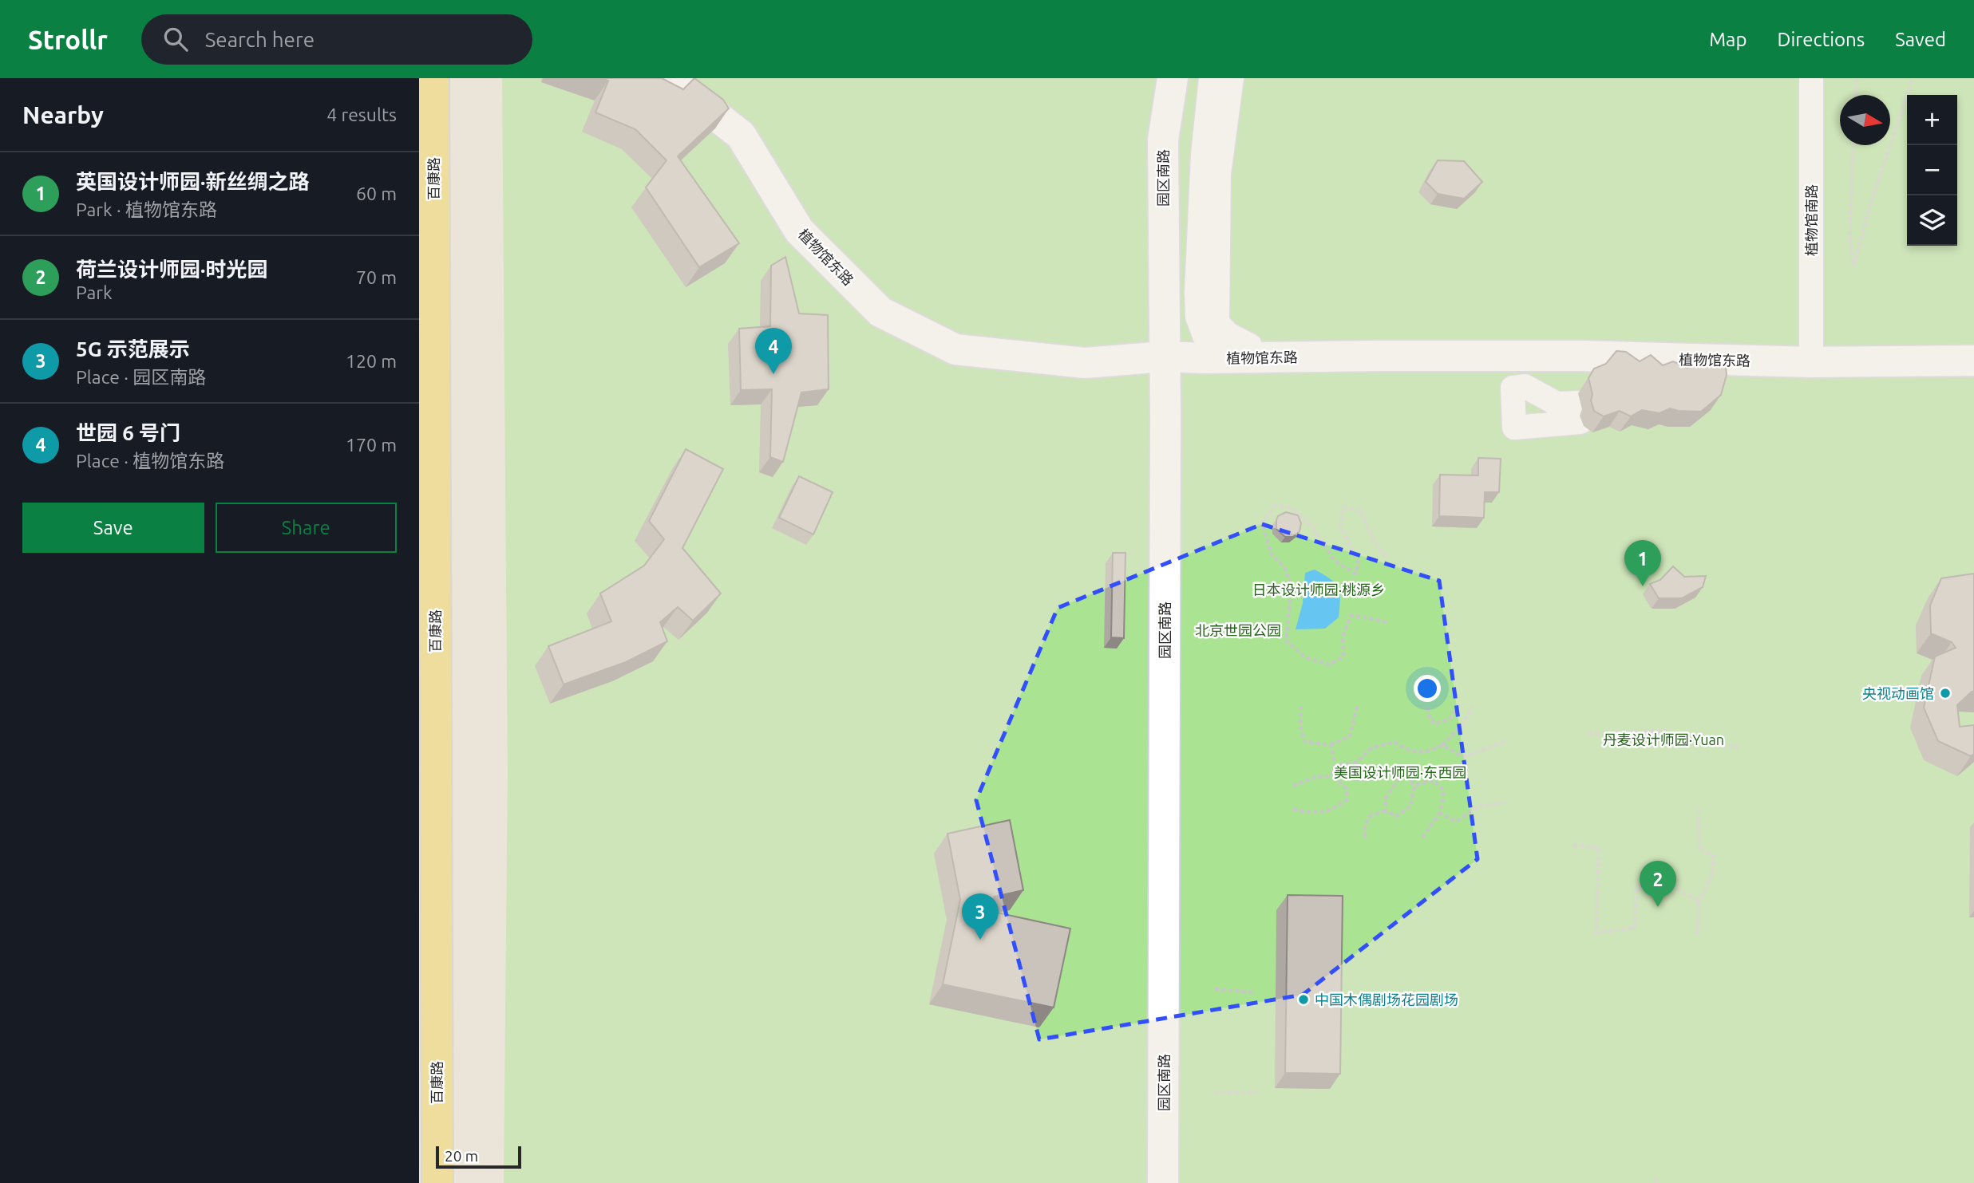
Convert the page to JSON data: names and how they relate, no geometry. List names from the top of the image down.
{
  "streets": {
    "main road": ["百康路"],
    "street": ["园区南路", "植物馆南路", "植物馆东路"]
  },
  "crossings": [
    ["园区南路", "植物馆东路"],
    ["植物馆南路", "植物馆东路"]
  ],
  "parks": [
    "日本设计师园·桃源乡",
    "北京世园公园",
    "丹麦设计师园·Yuan",
    "美国设计师园·东西园"
  ],
  "places": ["央视动画馆", "中国木偶剧场花园剧场"],
  "scale_bar": "20 m",
  "north": "right",
  "page": {
    "header": "Strollr",
    "search": "Search here",
    "nav": ["Map", "Directions", "Saved"],
    "heading": ["Nearby", "4 results"],
    "map_buttons": ["+", "−"],
    "list": [
      {
        "mark": "1",
        "name": "英国设计师园·新丝绸之路",
        "note": "Park · 植物馆东路",
        "value": "60 m"
      },
      {
        "mark": "2",
        "name": "荷兰设计师园·时光园",
        "note": "Park",
        "value": "70 m"
      },
      {
        "mark": "3",
        "name": "5G 示范展示",
        "note": "Place · 园区南路",
        "value": "120 m"
      },
      {
        "mark": "4",
        "name": "世园 6 号门",
        "note": "Place · 植物馆东路",
        "value": "170 m"
      }
    ],
    "pins": [
      "4",
      "1",
      "2",
      "3"
    ],
    "buttons": ["Save", "Share"],
    "scale": "20 m"
  }
}
